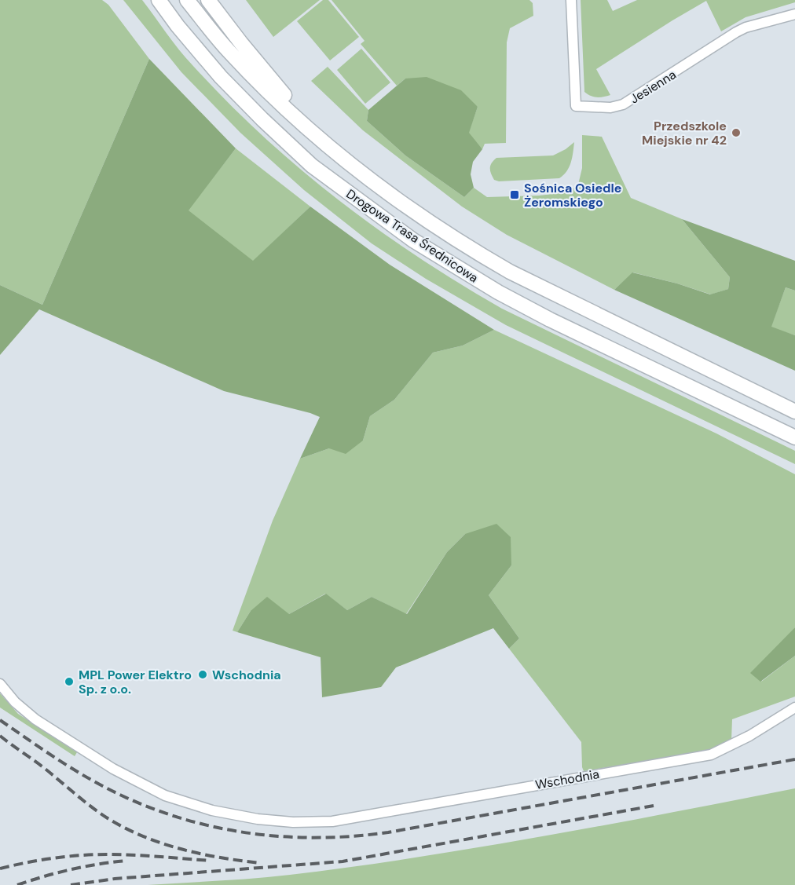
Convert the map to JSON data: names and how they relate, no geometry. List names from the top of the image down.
{
  "streets": {
    "main road": ["Drogowa Trasa Średnicowa"],
    "street": ["Jesienna", "Wschodnia"]
  },
  "places": {
    "other": ["Przedszkole Miejskie nr 42", "Wschodnia", "MPL Power Elektro Sp. z o.o."],
    "transit": ["Sośnica Osiedle Żeromskiego"]
  }
}
